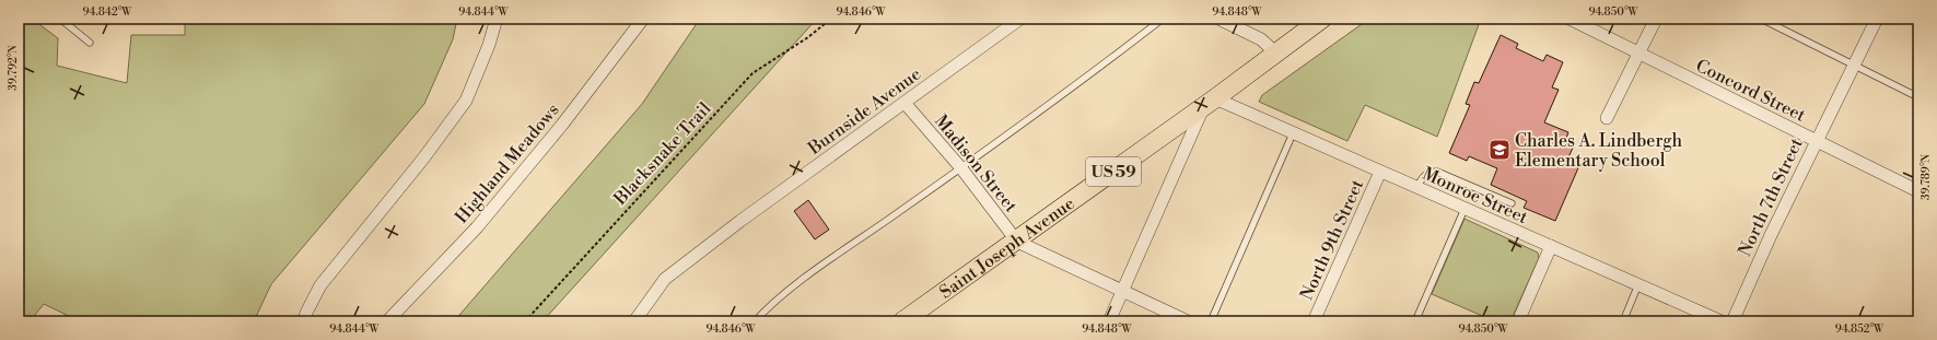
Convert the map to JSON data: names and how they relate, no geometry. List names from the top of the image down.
{
  "streets": {
    "main road": ["US 59", "Saint Joseph Avenue"],
    "street": [
      "Concord Street",
      "Burnside Avenue",
      "Highland Meadows",
      "Madison Street",
      "Monroe Street",
      "North 7th Street",
      "North 9th Street"
    ],
    "path": ["Blacksnake Trail"]
  },
  "crossings": [
    ["Concord Street", "North 7th Street"],
    ["Burnside Avenue", "Madison Street"],
    ["Madison Street", "Saint Joseph Avenue"],
    ["Monroe Street", "North 9th Street"],
    ["Monroe Street", "Saint Joseph Avenue"]
  ],
  "places": {
    "school or university": ["Charles A. Lindbergh Elementary School"]
  },
  "coordinates": [
    "94.842°W",
    "94.844°W",
    "94.846°W",
    "94.848°W",
    "94.850°W",
    "39.792°N",
    "39.789°N",
    "94.852°W"
  ]
}
